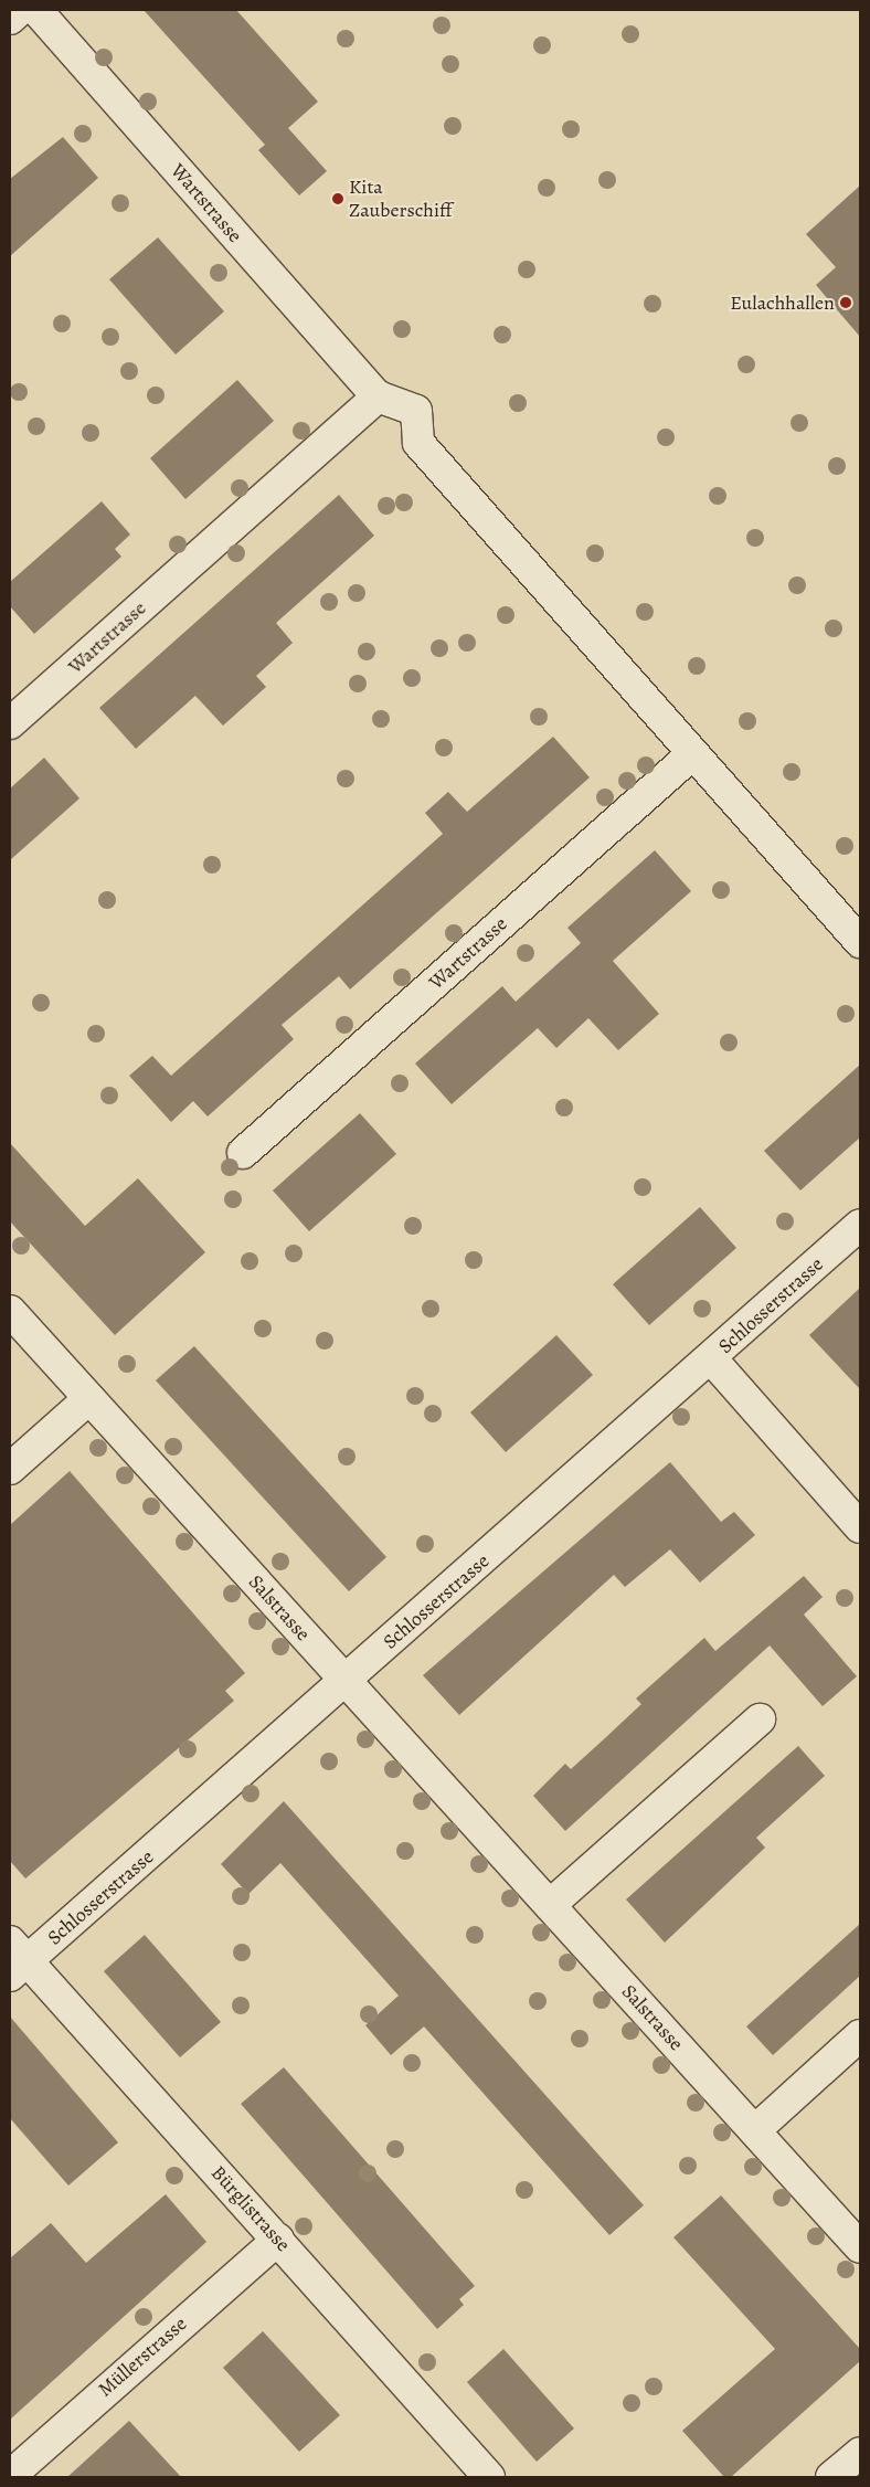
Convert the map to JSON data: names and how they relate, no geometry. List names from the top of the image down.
{
  "streets": {
    "street": [
      "Wartstrasse",
      "Schlosserstrasse",
      "Salstrasse",
      "Bürglistrasse",
      "Müllerstrasse"
    ]
  },
  "crossings": [
    ["Schlosserstrasse", "Salstrasse"],
    ["Schlosserstrasse", "Bürglistrasse"],
    ["Bürglistrasse", "Müllerstrasse"]
  ],
  "places": ["Kita Zauberschiff", "Eulachhallen"]
}
